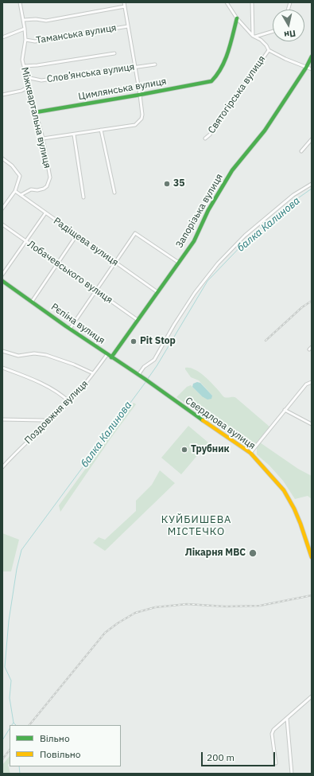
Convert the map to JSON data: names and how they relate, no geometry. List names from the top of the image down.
{
  "streets": {
    "street": [
      "Таманська вулиця",
      "Слов’янська вулиця",
      "Цимлянська вулиця",
      "Святогірська вулиця",
      "Міжквартальна вулиця",
      "Запорізька вулиця",
      "Радіщева вулиця",
      "Лобачевського вулиця",
      "Рєпіна вулиця",
      "Поздовжня вулиця",
      "Свердлова вулиця"
    ]
  },
  "crossings": [
    ["Таманська вулиця", "Міжквартальна вулиця"],
    ["Слов’янська вулиця", "Міжквартальна вулиця"],
    ["Цимлянська вулиця", "Міжквартальна вулиця"],
    ["Міжквартальна вулиця", "Радіщева вулиця"],
    ["Запорізька вулиця", "Радіщева вулиця"],
    ["Запорізька вулиця", "Лобачевського вулиця"],
    ["Запорізька вулиця", "Рєпіна вулиця"],
    ["Рєпіна вулиця", "Поздовжня вулиця"],
    ["Рєпіна вулиця", "Свердлова вулиця"]
  ],
  "districts": ["КУЙБИШЕВА МІСТЕЧКО"],
  "water": ["балка Калинова"],
  "places": [
    "35",
    "Pit Stop",
    "Трубник",
    "Лікарня МВС"
  ],
  "legend": ["Вільно", "Повільно"],
  "scale_bar": "200 m",
  "north": "bottom"
}
